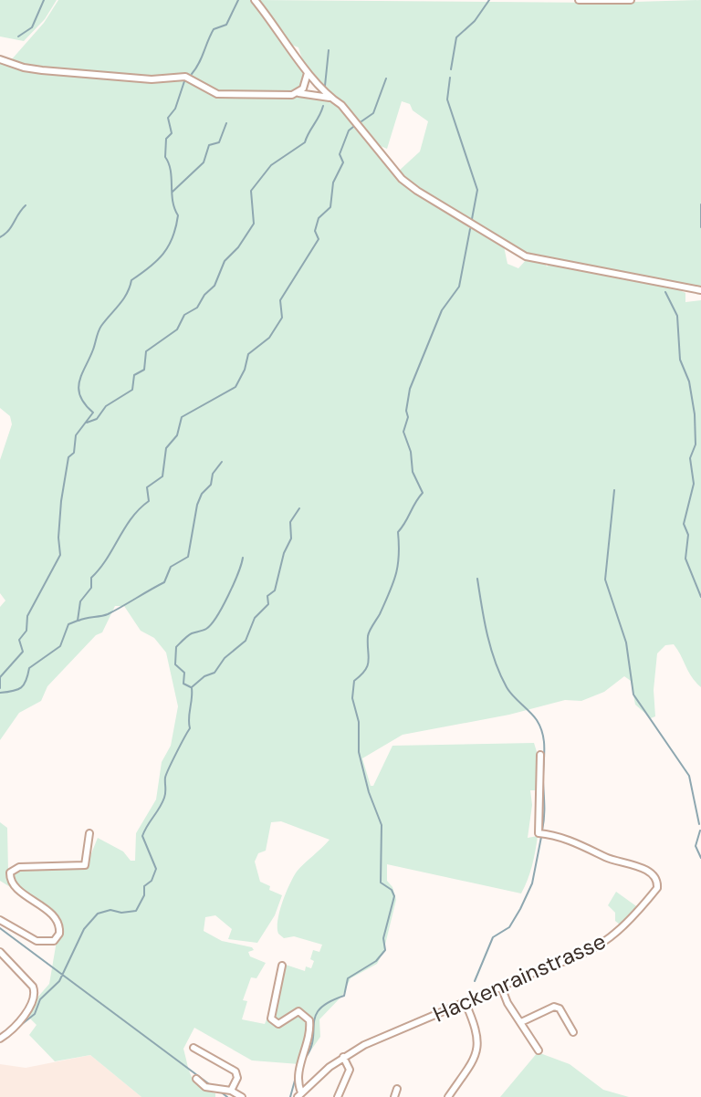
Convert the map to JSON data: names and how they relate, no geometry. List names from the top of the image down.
{
  "streets": {
    "street": ["Hackenrainstrasse"]
  }
}
